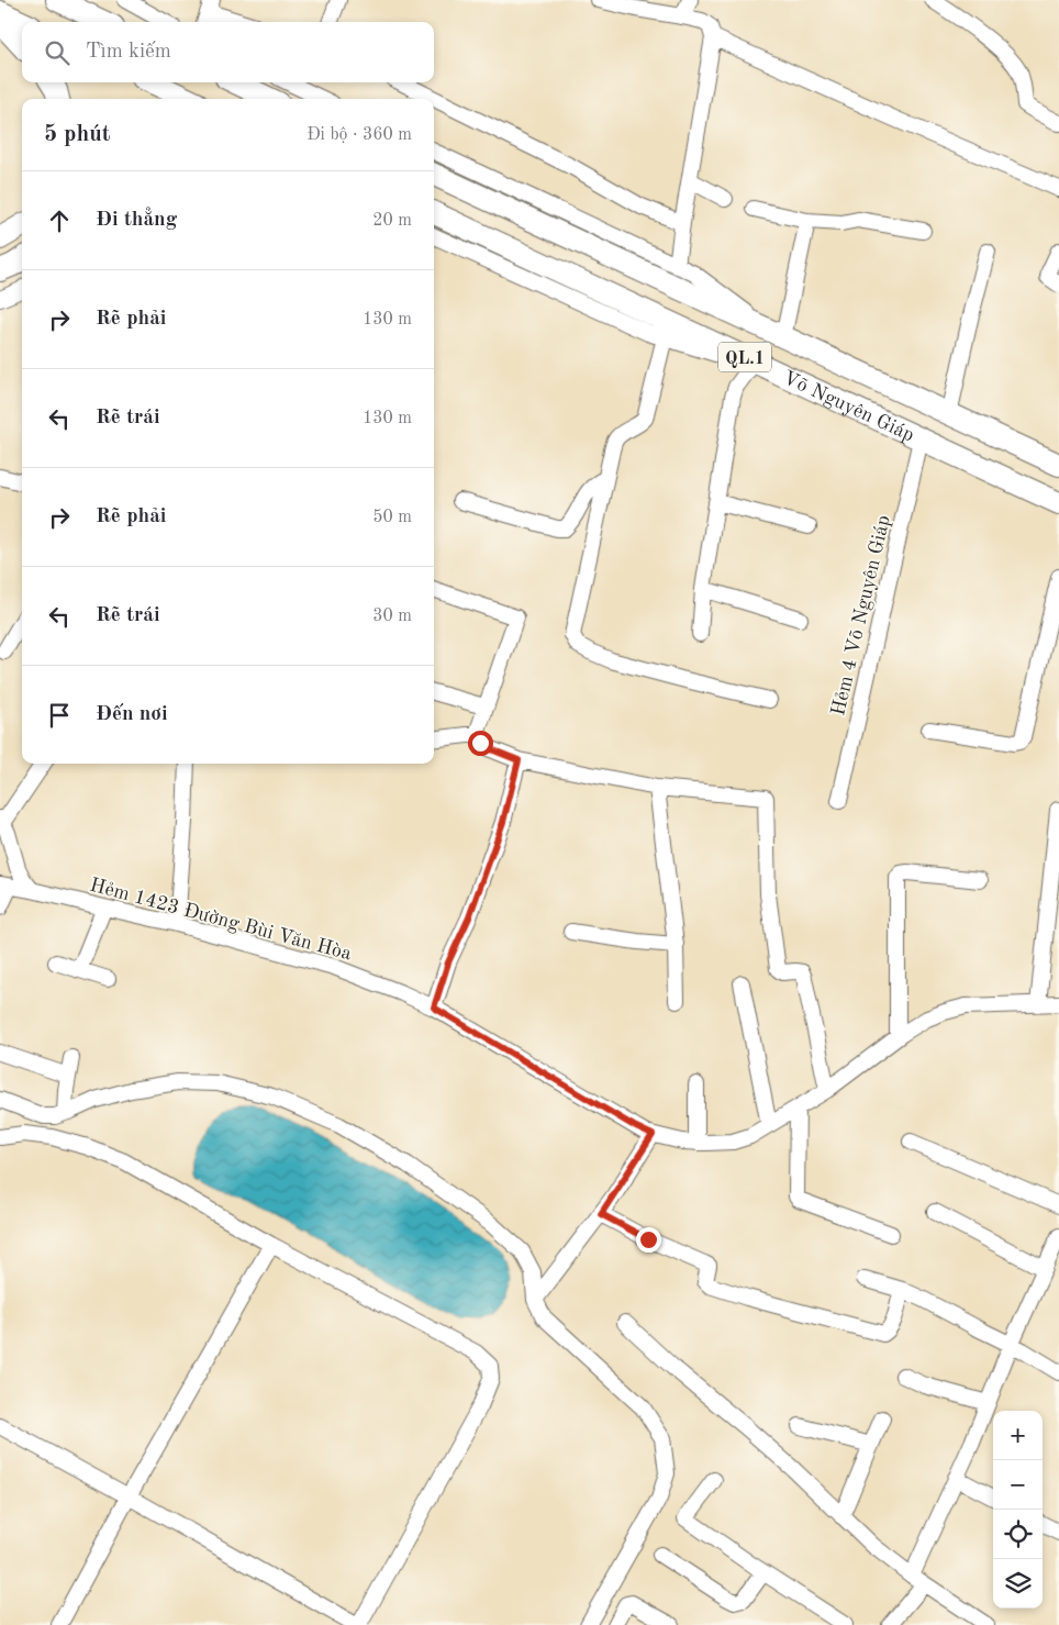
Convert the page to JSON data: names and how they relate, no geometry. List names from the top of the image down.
{
  "streets": {
    "highway": ["QL.1", "Võ Nguyên Giáp"],
    "street": ["Hẻm 4 Võ Nguyên Giáp", "Hẻm 1423 Đường Bùi Văn Hòa"]
  },
  "crossings": [
    ["Võ Nguyên Giáp", "Hẻm 4 Võ Nguyên Giáp"]
  ],
  "page": {
    "search": "Tìm kiếm",
    "heading": ["5 phút", "Đi bộ · 360 m"],
    "list": [
      ["Đi thẳng", "20 m"],
      ["Rẽ phải", "130 m"],
      ["Rẽ trái", "130 m"],
      ["Rẽ phải", "50 m"],
      ["Rẽ trái", "30 m"],
      "Đến nơi"
    ],
    "map_buttons": ["+", "−"]
  }
}
